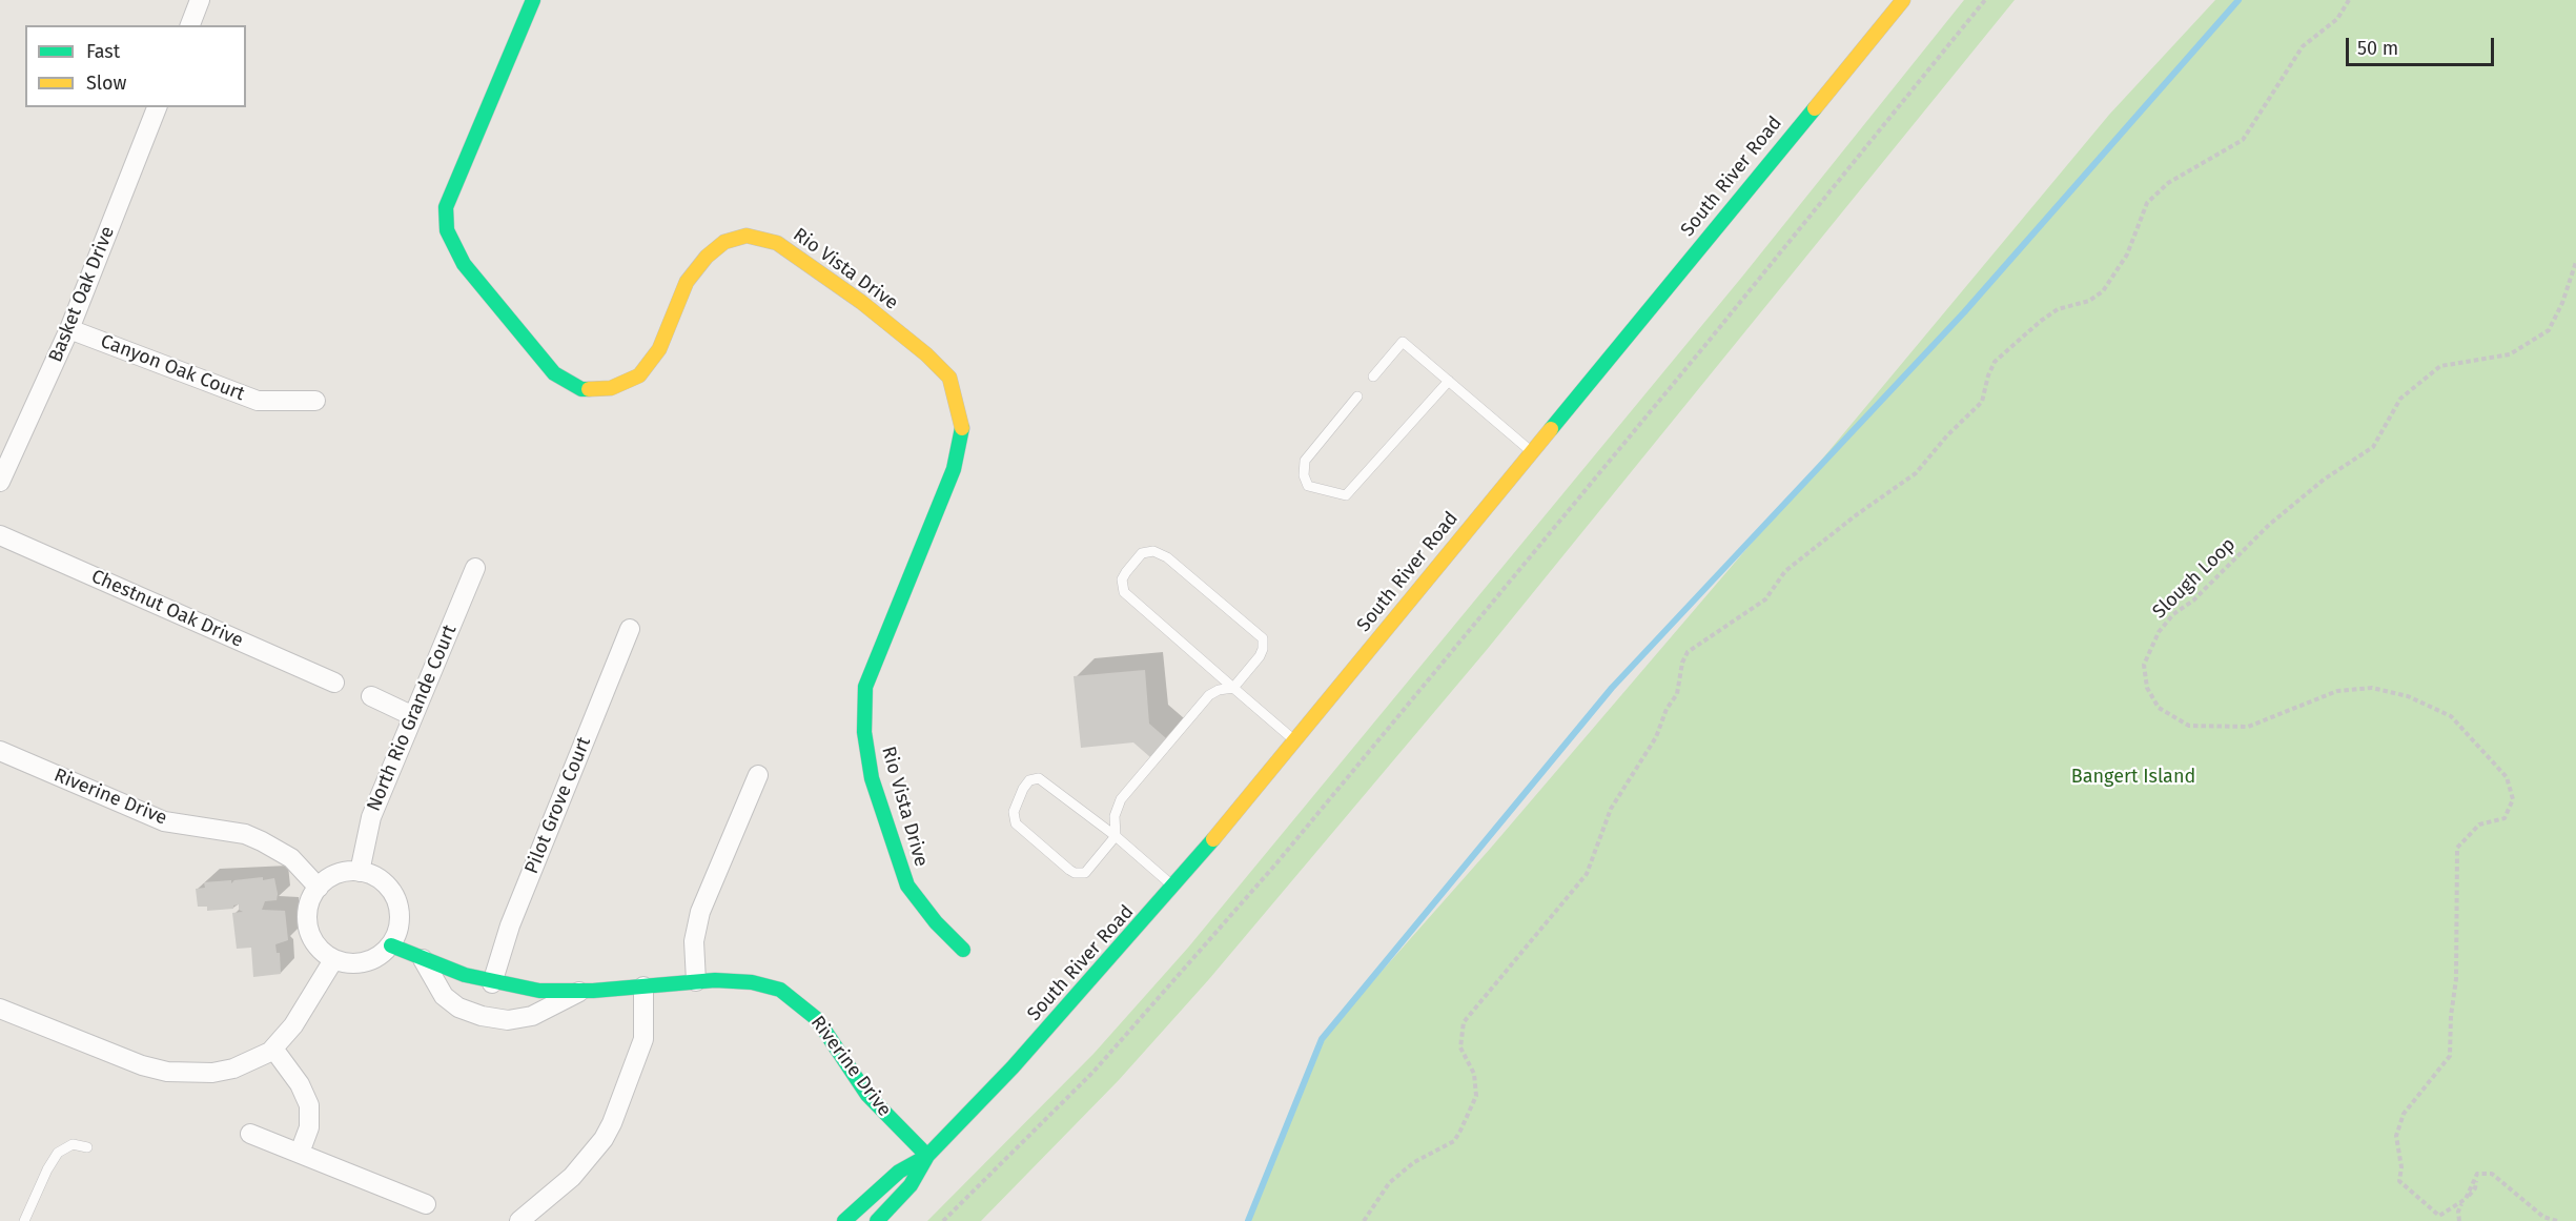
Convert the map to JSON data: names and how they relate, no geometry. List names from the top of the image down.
{
  "streets": {
    "street": [
      "South River Road",
      "Rio Vista Drive",
      "Basket Oak Drive",
      "Canyon Oak Court",
      "Chestnut Oak Drive",
      "North Rio Grande Court",
      "Riverine Drive",
      "Pilot Grove Court"
    ],
    "path": ["Slough Loop"]
  },
  "crossings": [
    ["South River Road", "Riverine Drive"],
    ["Basket Oak Drive", "Canyon Oak Court"],
    ["North Rio Grande Court", "Riverine Drive"],
    ["Riverine Drive", "Pilot Grove Court"]
  ],
  "parks": ["Bangert Island"],
  "legend": ["Fast", "Slow"],
  "scale_bar": "50 m"
}
